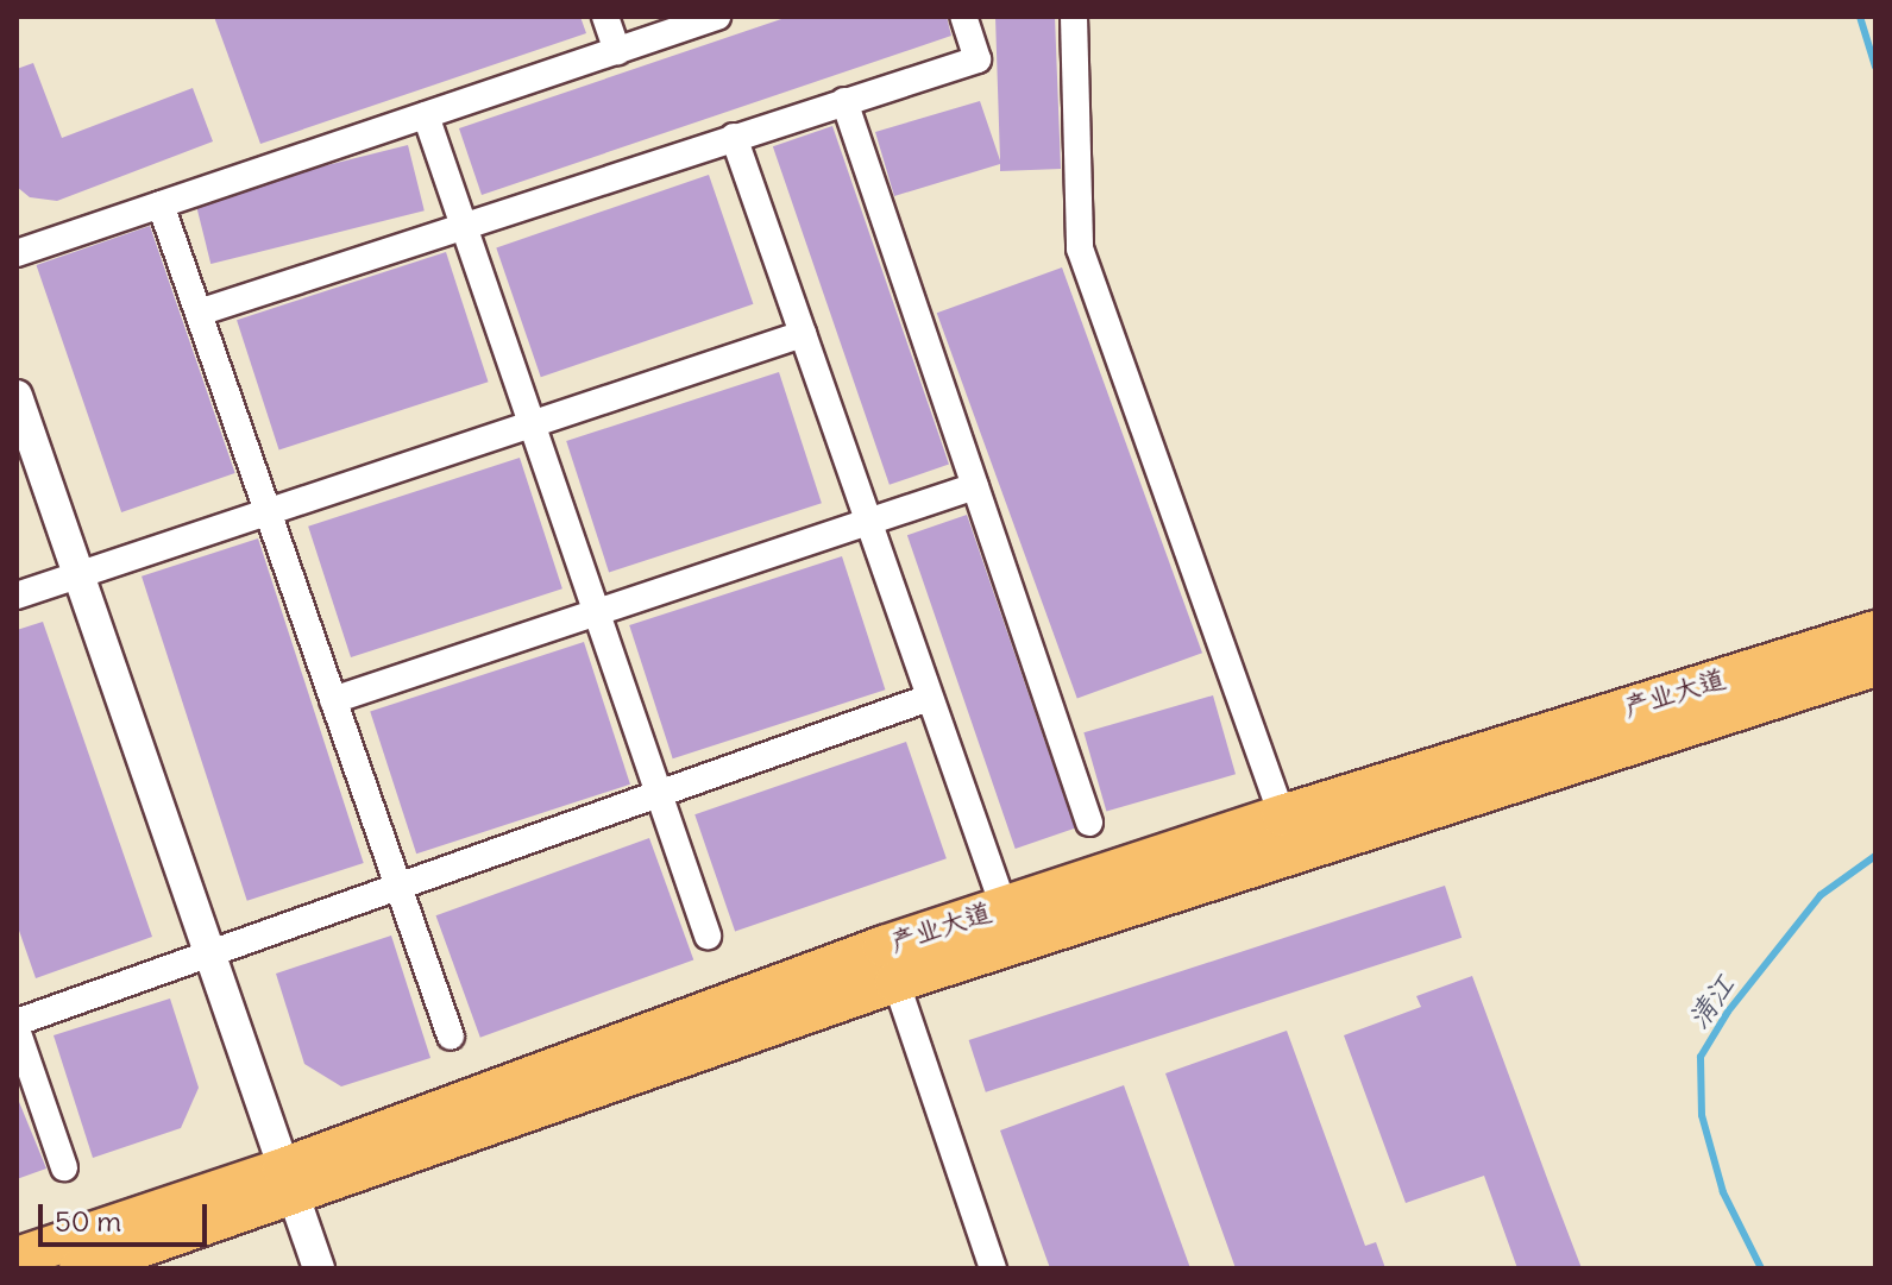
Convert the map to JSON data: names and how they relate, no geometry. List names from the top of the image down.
{
  "streets": {
    "main road": ["产业大道"]
  },
  "water": ["清江"],
  "scale_bar": "50 m"
}
